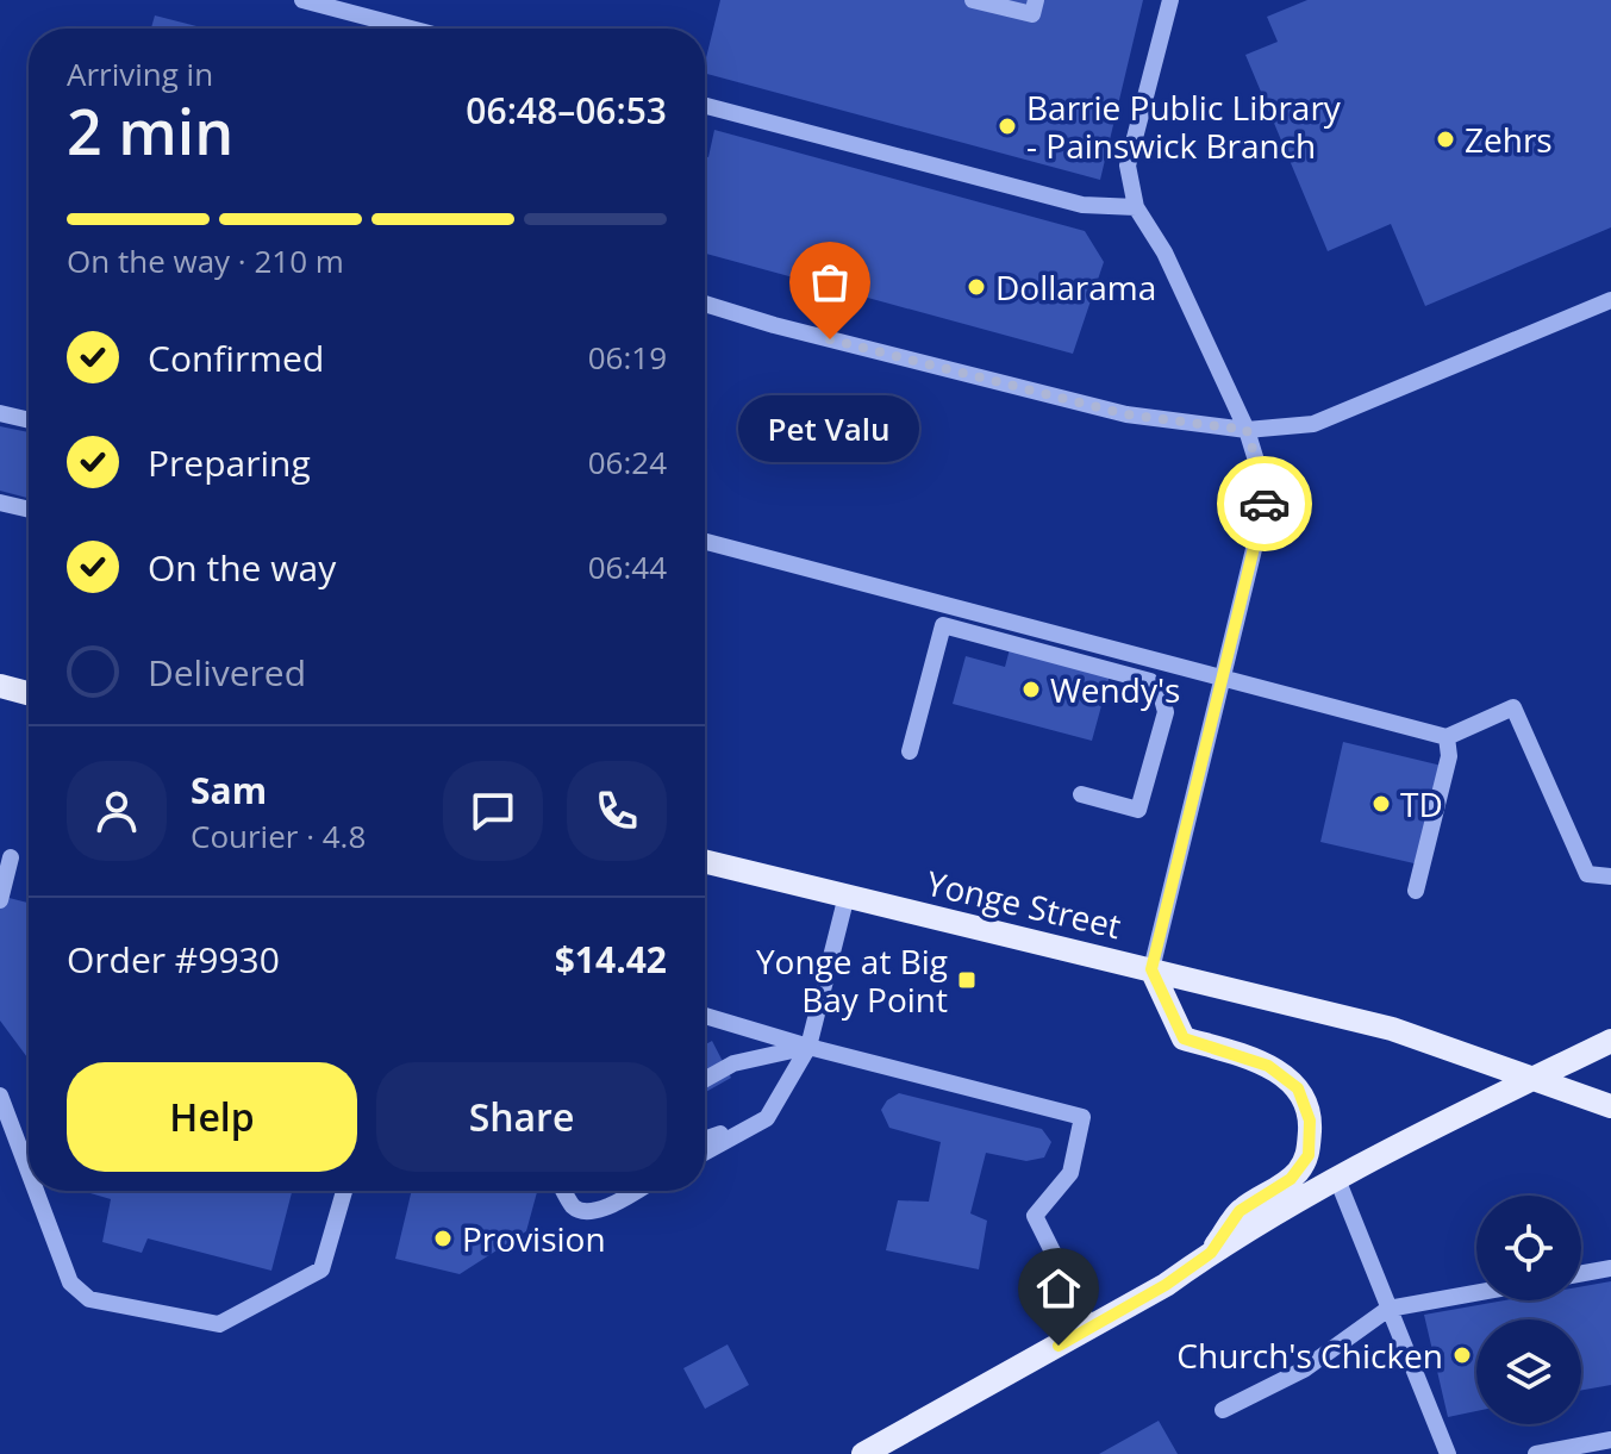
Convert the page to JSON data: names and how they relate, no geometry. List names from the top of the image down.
{
  "streets": {
    "main road": ["Yonge Street"]
  },
  "places": {
    "other": [
      "Barrie Public Library - Painswick Branch",
      "Zehrs",
      "Dollarama",
      "Pet Valu",
      "Wendy's",
      "TD",
      "Provision",
      "Church's Chicken"
    ],
    "transit": ["Yonge at Big Bay Point"]
  },
  "page": {
    "heading": ["2 min", "Arriving in", "06:48–06:53"],
    "panel": [
      "Sam",
      "Courier · 4.8",
      "Order #9930",
      "$14.42"
    ],
    "bar": "On the way · 210 m",
    "list": [
      ["Confirmed", "06:19"],
      ["Preparing", "06:24"],
      ["On the way", "06:44"],
      "Delivered"
    ],
    "bubble": "Pet Valu",
    "buttons": ["Help", "Share"]
  }
}
